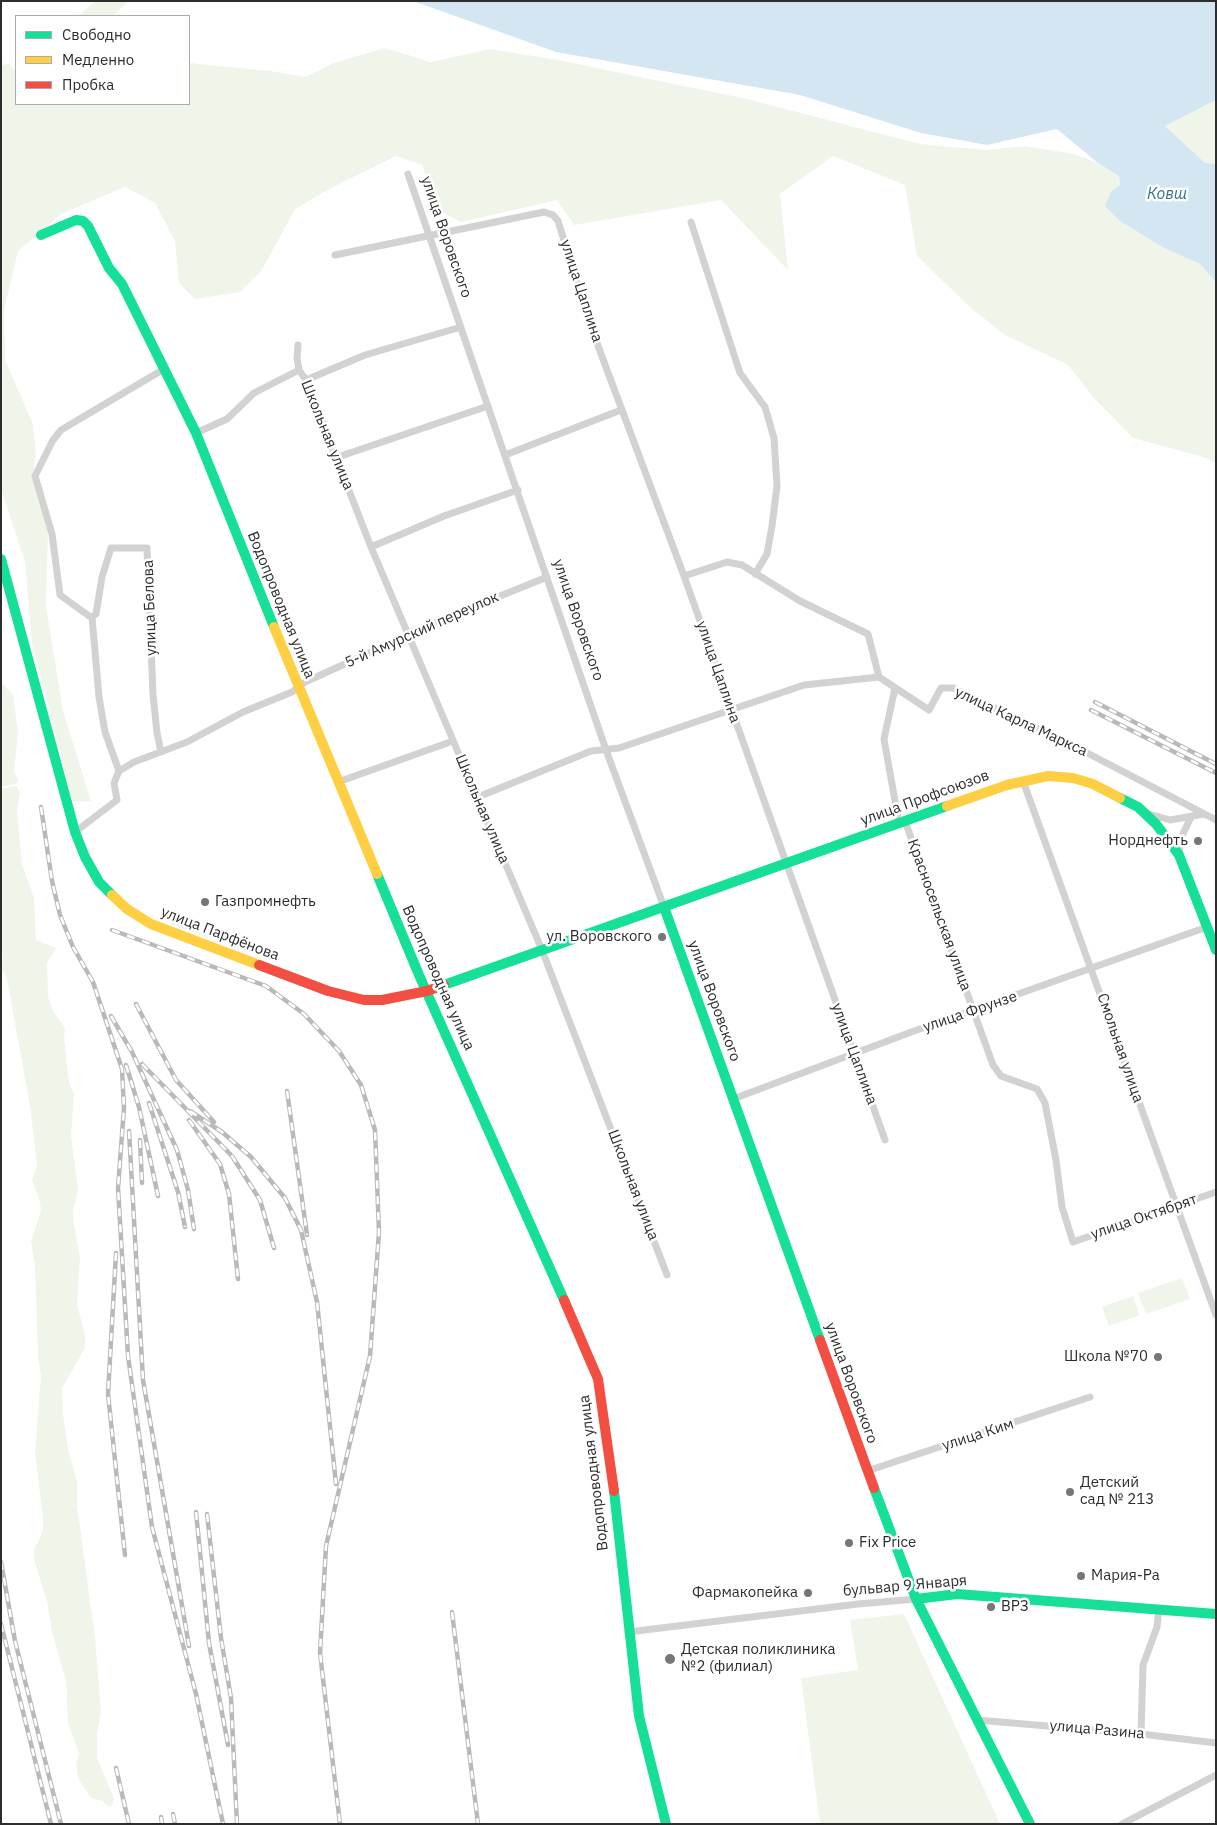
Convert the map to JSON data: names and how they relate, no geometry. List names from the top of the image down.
{
  "streets": {
    "main road": [
      "улица Воровского",
      "Водопроводная улица",
      "улица Профсоюзов",
      "улица Парфёнова",
      "бульвар 9 Января"
    ],
    "street": [
      "улица Цаплина",
      "Школьная улица",
      "улица Белова",
      "5-й Амурский переулок",
      "улица Карла Маркса",
      "Красносельская улица",
      "улица Фрунзе",
      "Смольная улица",
      "улица Октябрят",
      "улица Ким",
      "улица Разина"
    ]
  },
  "crossings": [
    ["улица Воровского", "улица Цаплина"],
    ["улица Воровского", "5-й Амурский переулок"],
    ["улица Воровского", "улица Профсоюзов"],
    ["улица Воровского", "улица Парфёнова"],
    ["улица Воровского", "улица Фрунзе"],
    ["улица Воровского", "улица Ким"],
    ["улица Воровского", "бульвар 9 Января"],
    ["улица Воровского", "улица Разина"],
    ["улица Цаплина", "улица Профсоюзов"],
    ["улица Цаплина", "улица Фрунзе"],
    ["Школьная улица", "5-й Амурский переулок"],
    ["Школьная улица", "улица Парфёнова"],
    ["Водопроводная улица", "5-й Амурский переулок"],
    ["Водопроводная улица", "улица Парфёнова"],
    ["Водопроводная улица", "бульвар 9 Января"],
    ["улица Белова", "5-й Амурский переулок"],
    ["улица Карла Маркса", "Красносельская улица"],
    ["улица Профсоюзов", "Красносельская улица"],
    ["улица Профсоюзов", "улица Парфёнова"],
    ["улица Профсоюзов", "улица Фрунзе"],
    ["улица Профсоюзов", "Смольная улица"],
    ["Красносельская улица", "улица Фрунзе"],
    ["Красносельская улица", "улица Октябрят"],
    ["улица Фрунзе", "Смольная улица"],
    ["Смольная улица", "улица Октябрят"]
  ],
  "water": ["Ковш"],
  "places": [
    "Норднефть",
    "Газпромнефть",
    "ул. Воровского",
    "Школа №70",
    "Детский сад № 213",
    "Fix Price",
    "Мария-Ра",
    "Фармакопейка",
    "ВРЗ",
    "Детская поликлиника №2 (филиал)"
  ],
  "legend": ["Свободно", "Медленно", "Пробка"]
}
